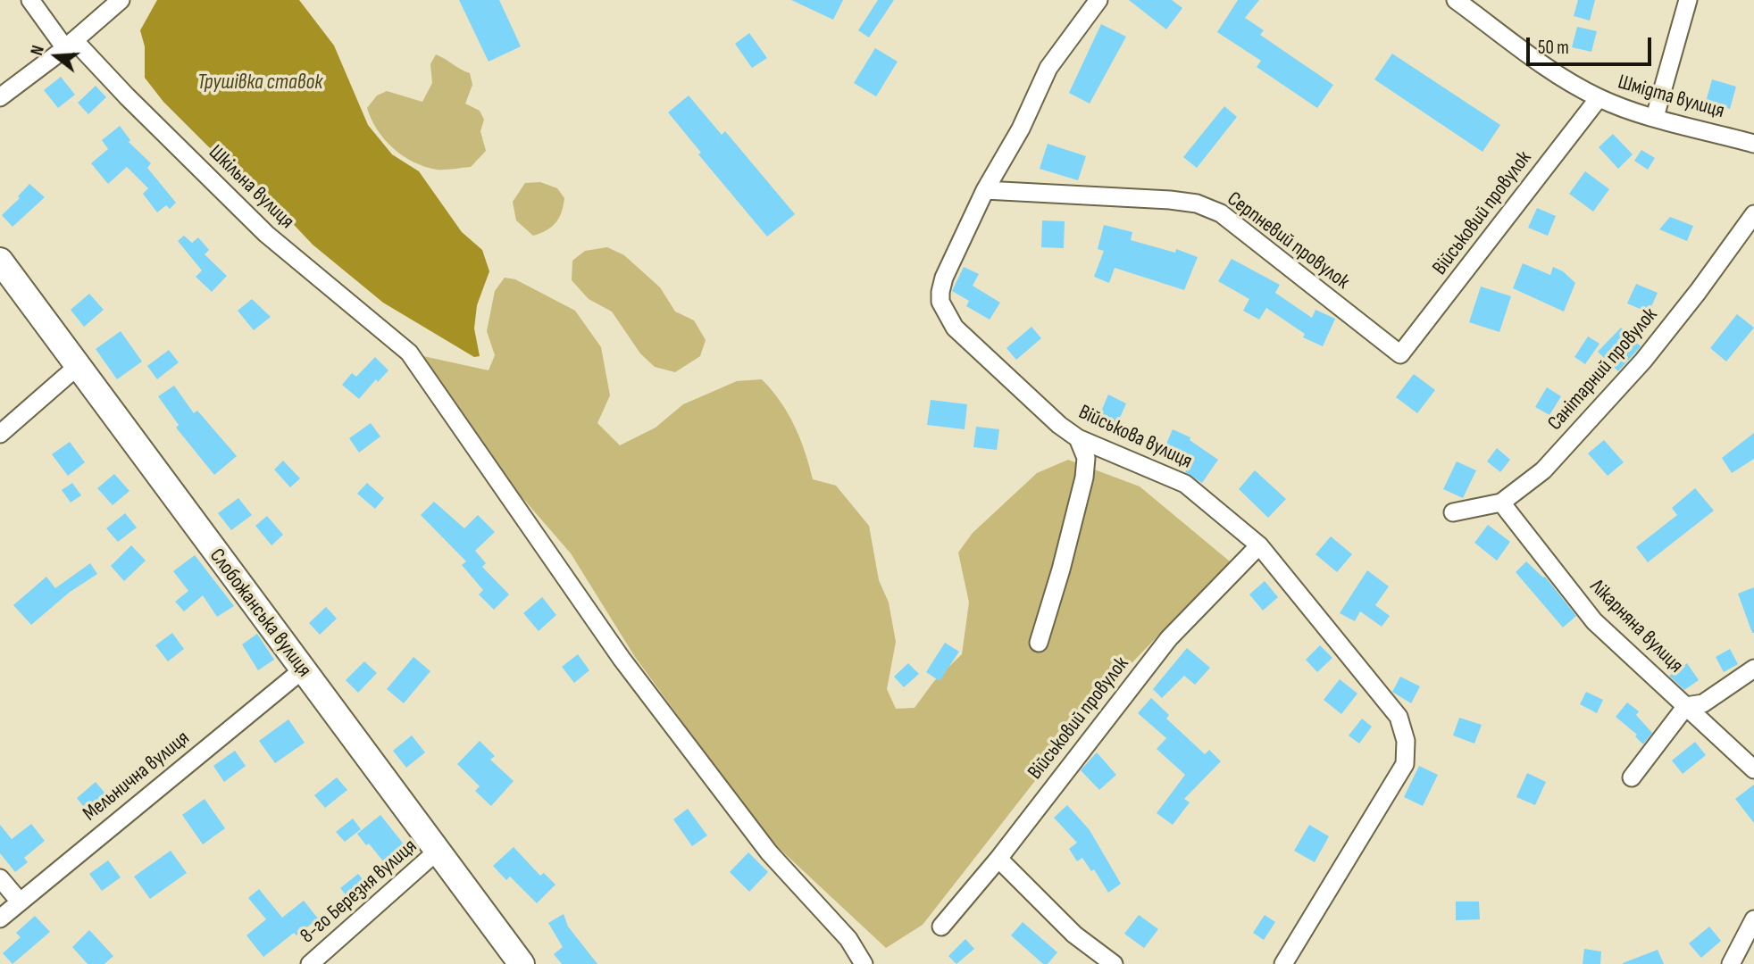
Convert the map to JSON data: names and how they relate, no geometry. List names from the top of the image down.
{
  "streets": {
    "street": [
      "Шмідта вулиця",
      "Шкільна вулиця",
      "Військовий провулок",
      "Серпневий провулок",
      "Санітарний провулок",
      "Військова вулиця",
      "Слобожанська вулиця",
      "Лікарняна вулиця",
      "Мельнична вулиця",
      "8-го Березня вулиця"
    ]
  },
  "crossings": [
    ["Шмідта вулиця", "Військовий провулок"],
    ["Військовий провулок", "Серпневий провулок"],
    ["Військовий провулок", "Військова вулиця"],
    ["Серпневий провулок", "Військова вулиця"],
    ["Санітарний провулок", "Лікарняна вулиця"],
    ["Слобожанська вулиця", "Мельнична вулиця"],
    ["Слобожанська вулиця", "8-го Березня вулиця"]
  ],
  "water": ["Трушівка ставок"],
  "scale_bar": "50 m",
  "north": "left"
}
